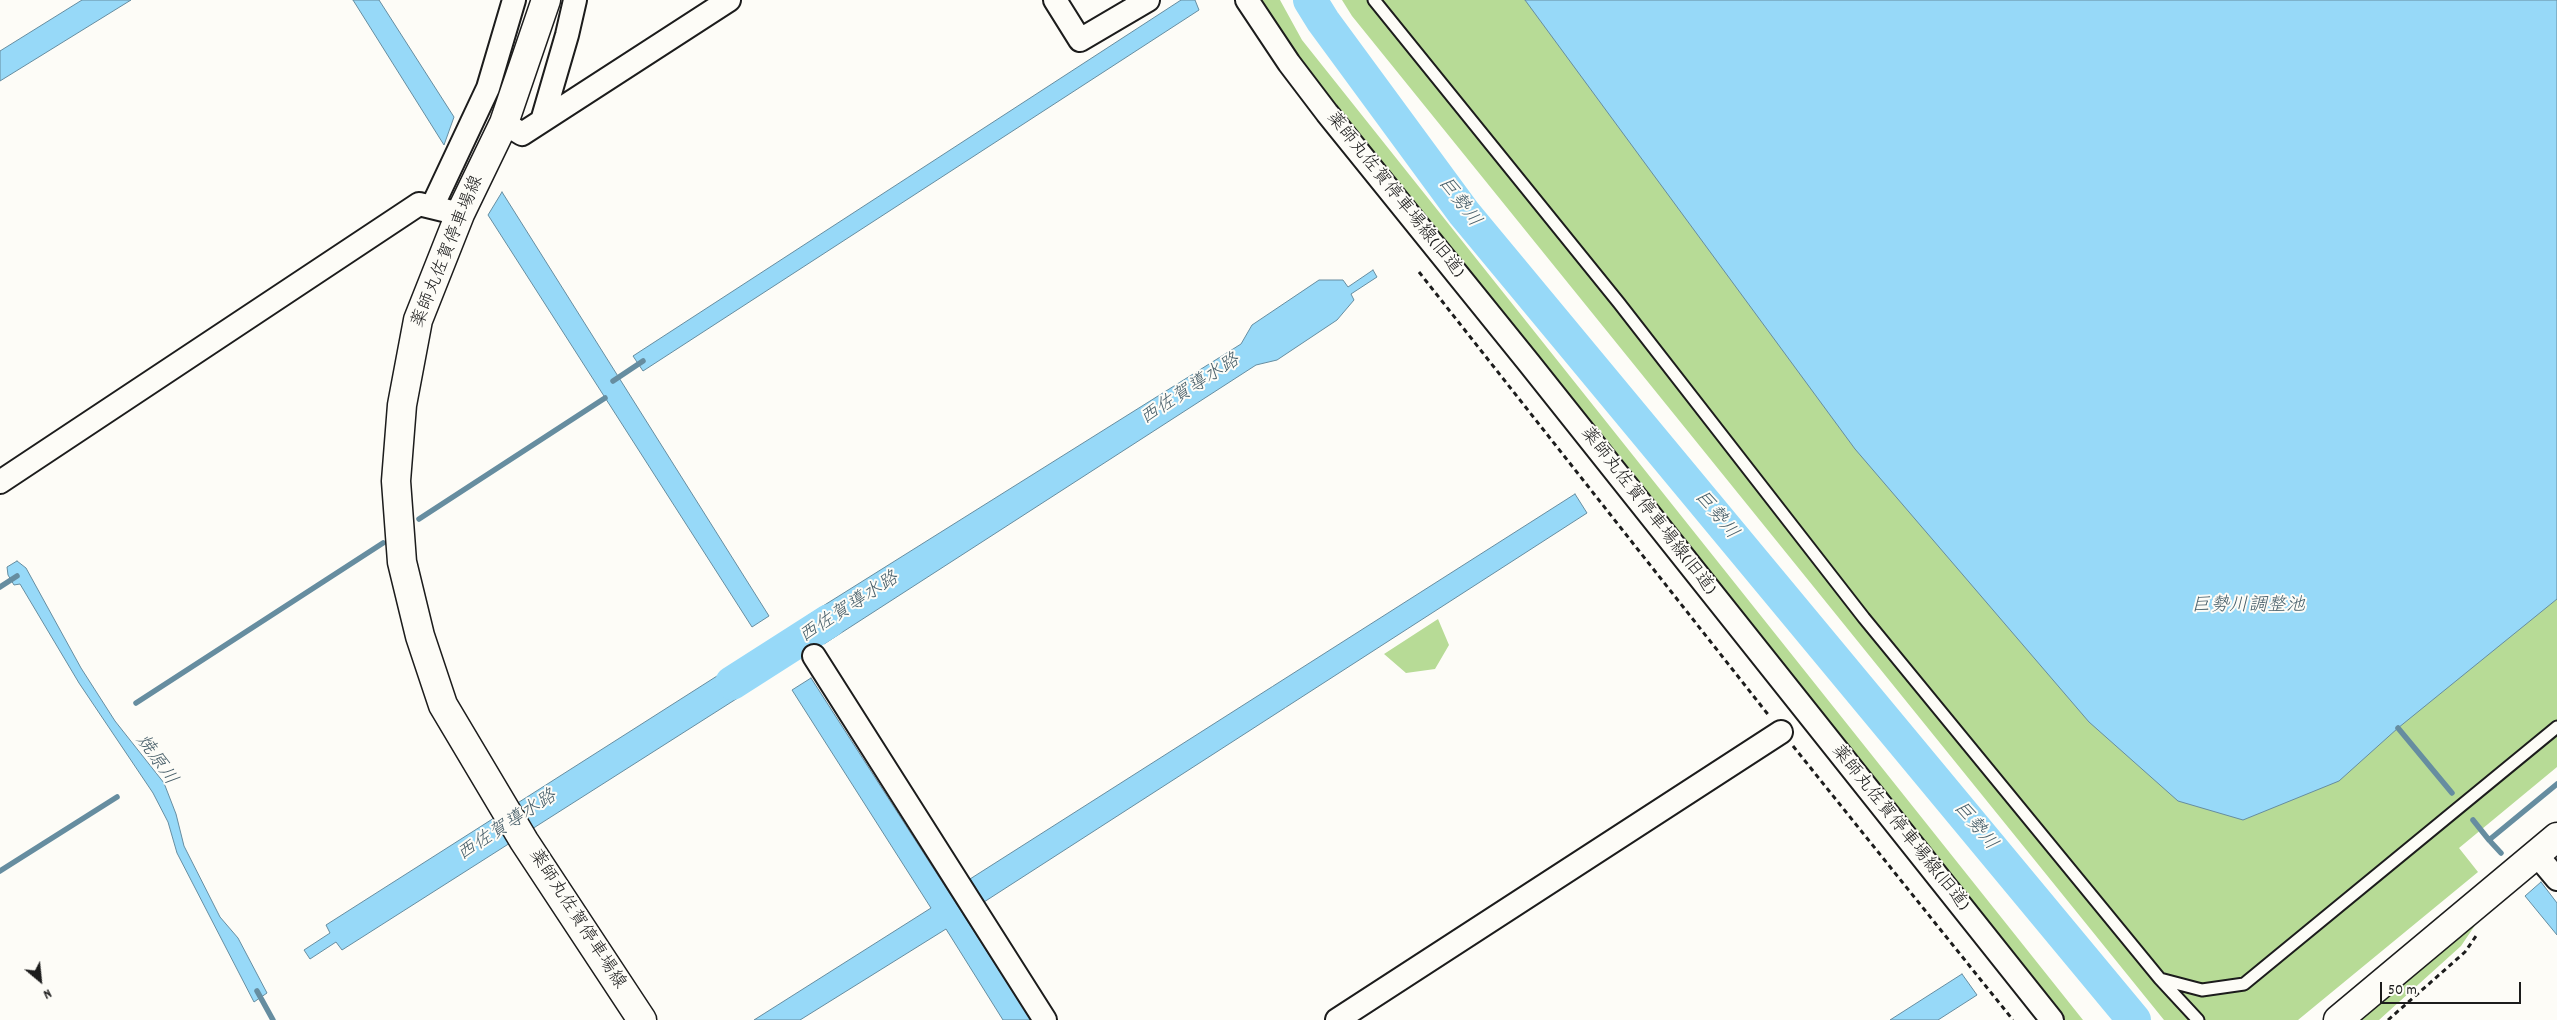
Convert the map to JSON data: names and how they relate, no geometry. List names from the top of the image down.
{
  "streets": {
    "main road": ["薬師丸佐賀停車場線"],
    "street": ["薬師丸佐賀停車場線(旧道)"]
  },
  "water": [
    "巨勢川",
    "西佐賀導水路",
    "巨勢川調整池",
    "焼原川"
  ],
  "scale_bar": "50 m",
  "north": "bottom right"
}
